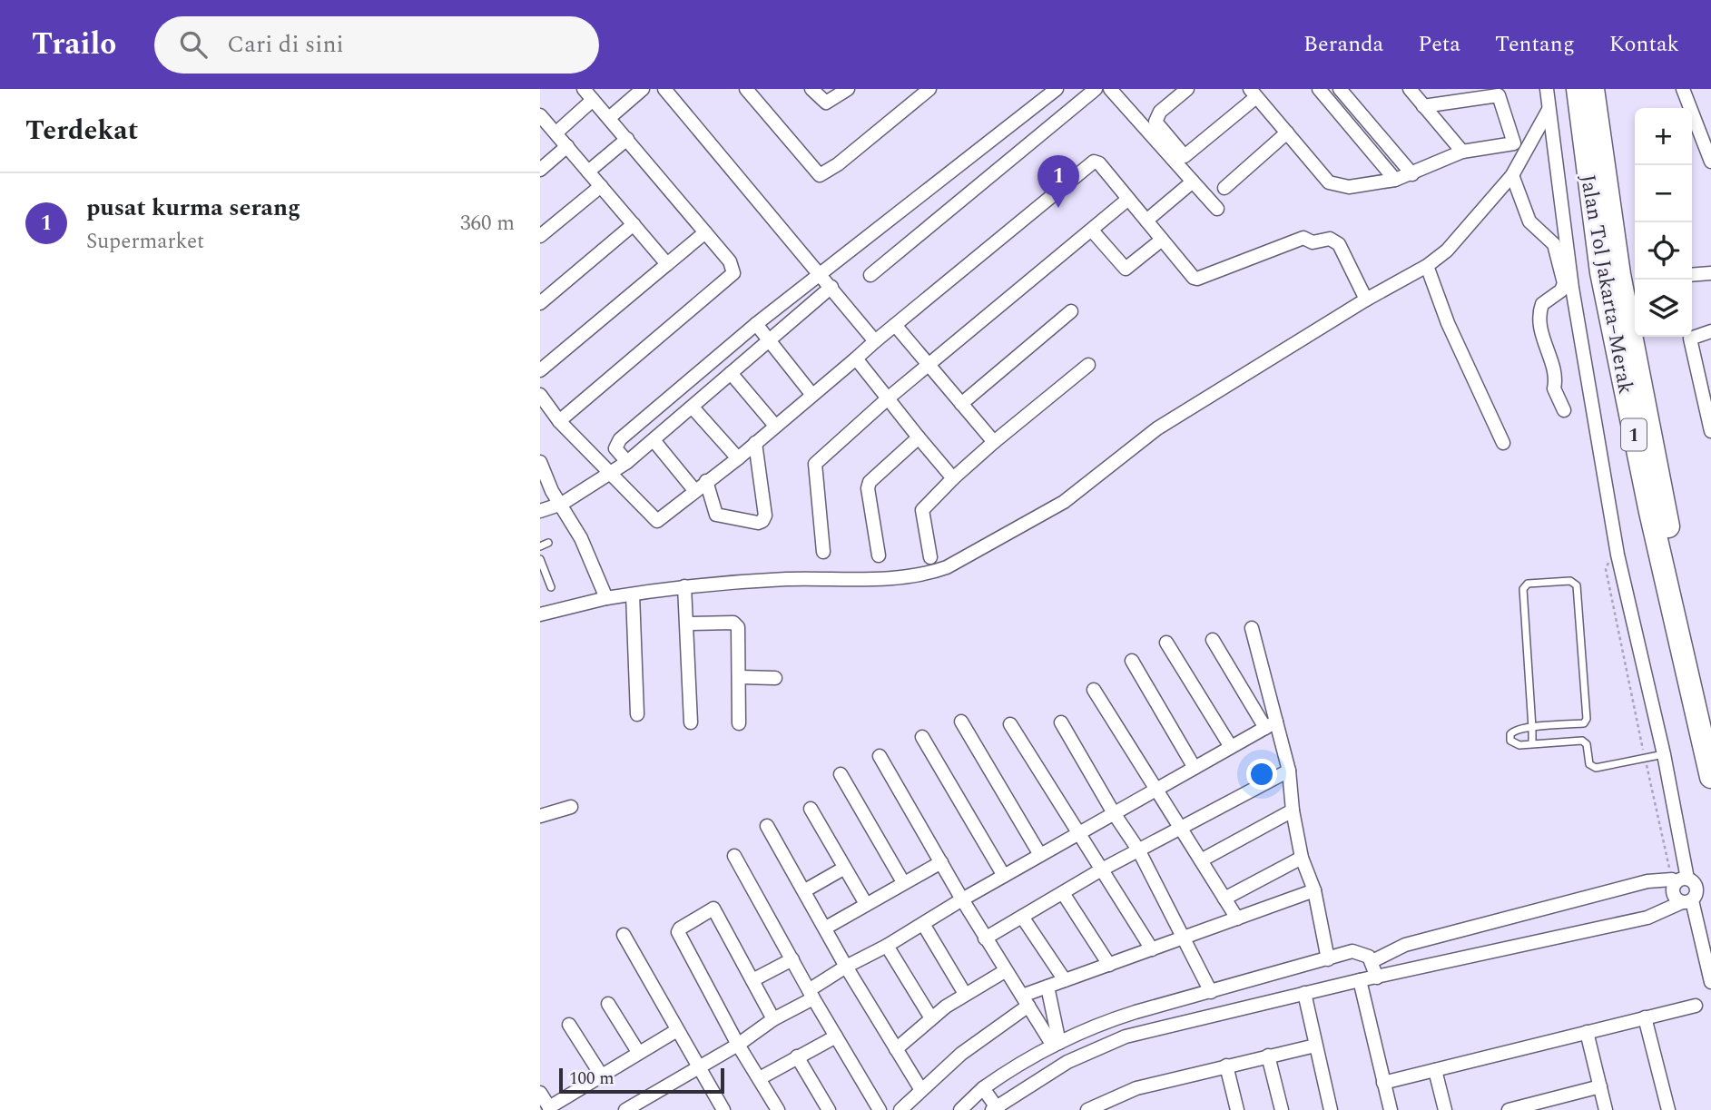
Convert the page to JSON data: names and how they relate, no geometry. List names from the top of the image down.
{
  "streets": {
    "highway": ["Jalan Tol Jakarta–Merak", "1"]
  },
  "scale_bar": "100 m",
  "page": {
    "header": "Trailo",
    "search": "Cari di sini",
    "nav": [
      "Beranda",
      "Peta",
      "Tentang",
      "Kontak"
    ],
    "heading": "Terdekat",
    "map_buttons": ["+", "−"],
    "pins": "1",
    "list": [
      {
        "mark": "1",
        "name": "pusat kurma serang",
        "note": "Supermarket",
        "value": "360 m"
      }
    ],
    "scale": "100 m"
  }
}
